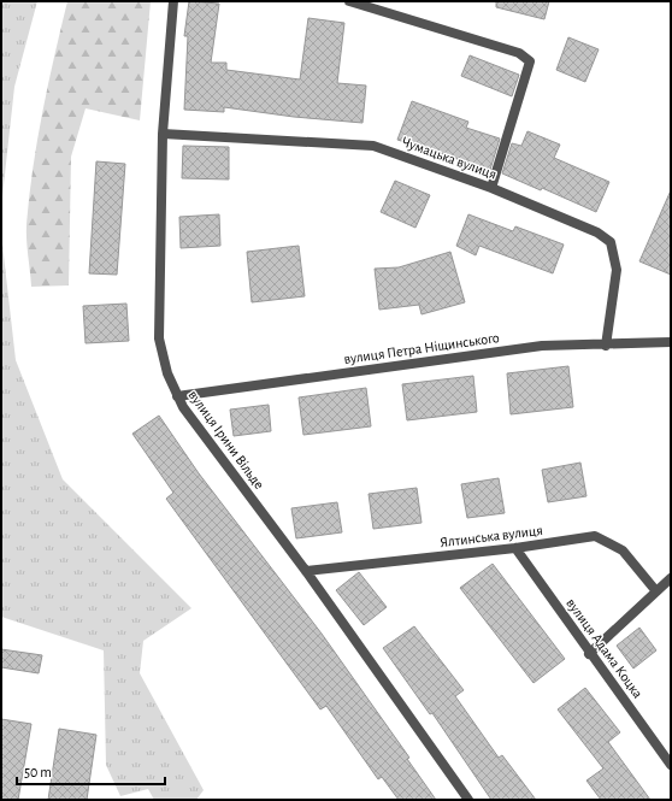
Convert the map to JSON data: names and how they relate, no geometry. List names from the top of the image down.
{
  "streets": {
    "street": [
      "Чумацька вулиця",
      "вулиця Петра Ніщинського",
      "вулиця Ірини Вільде",
      "Ялтинська вулиця",
      "вулиця Адама Коцка"
    ]
  },
  "crossings": [
    ["Чумацька вулиця", "вулиця Петра Ніщинського"],
    ["Чумацька вулиця", "вулиця Ірини Вільде"],
    ["вулиця Петра Ніщинського", "вулиця Ірини Вільде"],
    ["вулиця Ірини Вільде", "Ялтинська вулиця"],
    ["Ялтинська вулиця", "вулиця Адама Коцка"]
  ],
  "scale_bar": "50 m"
}
